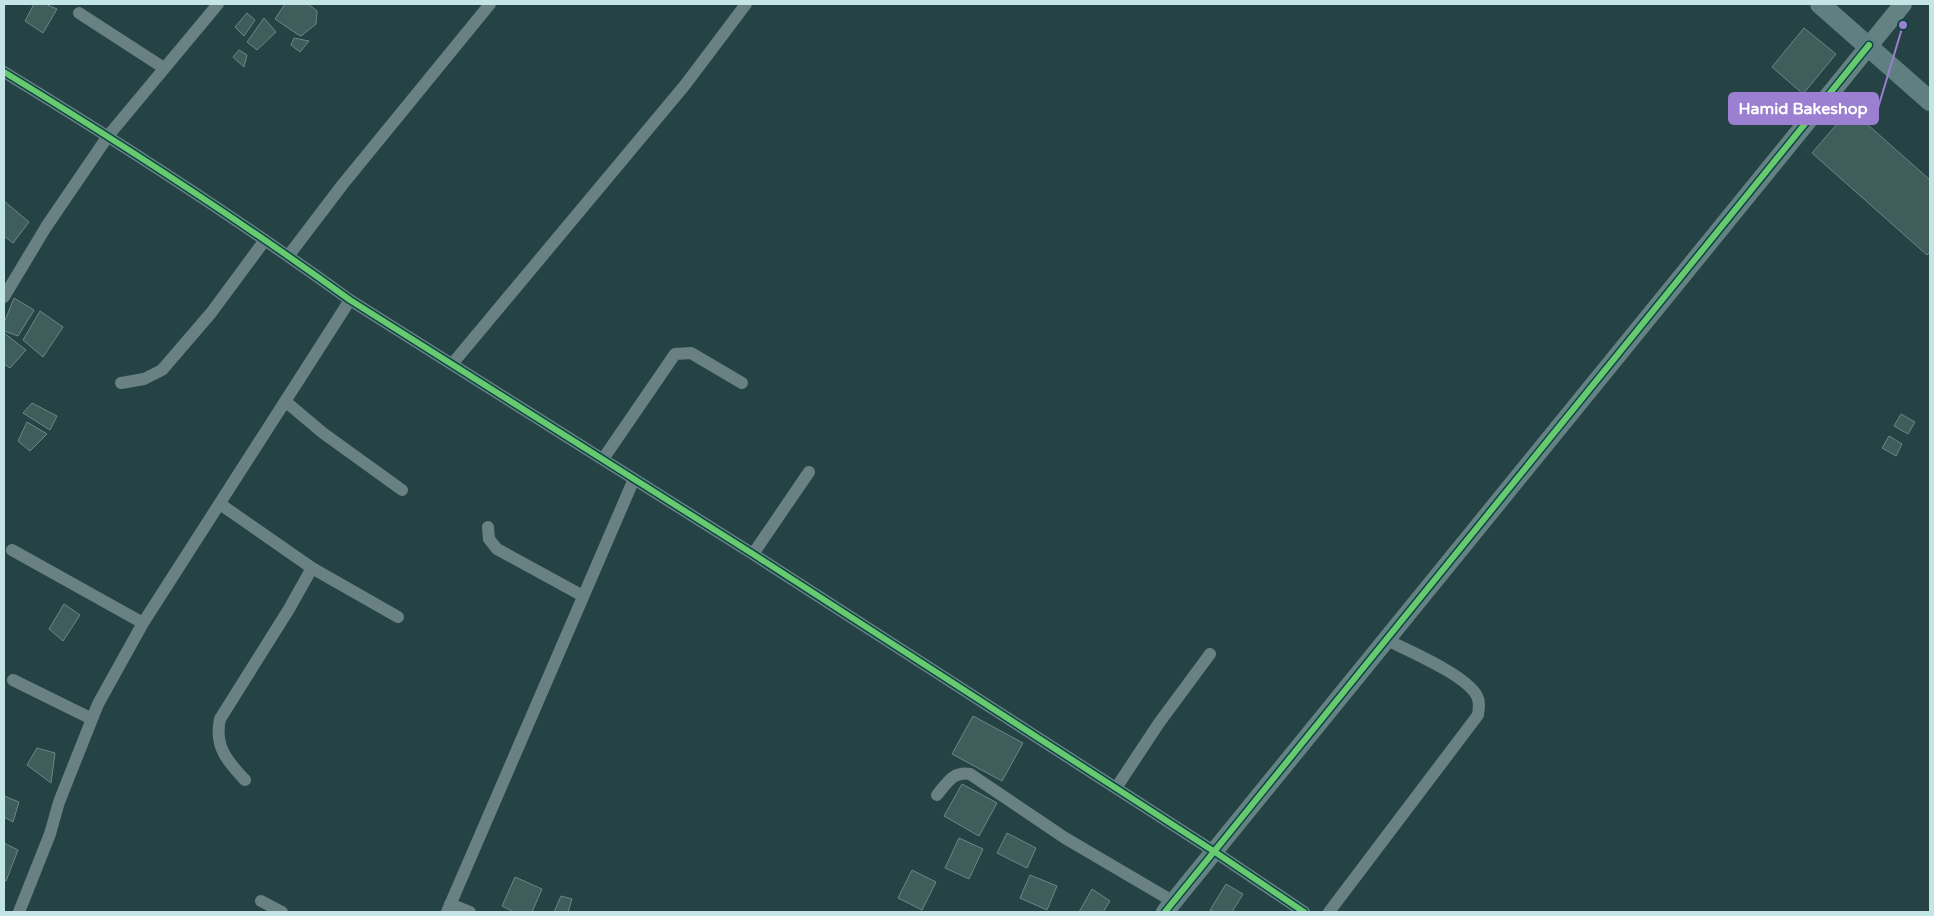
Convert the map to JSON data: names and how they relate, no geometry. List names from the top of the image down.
{
  "places": ["Hamid Bakeshop"]
}
